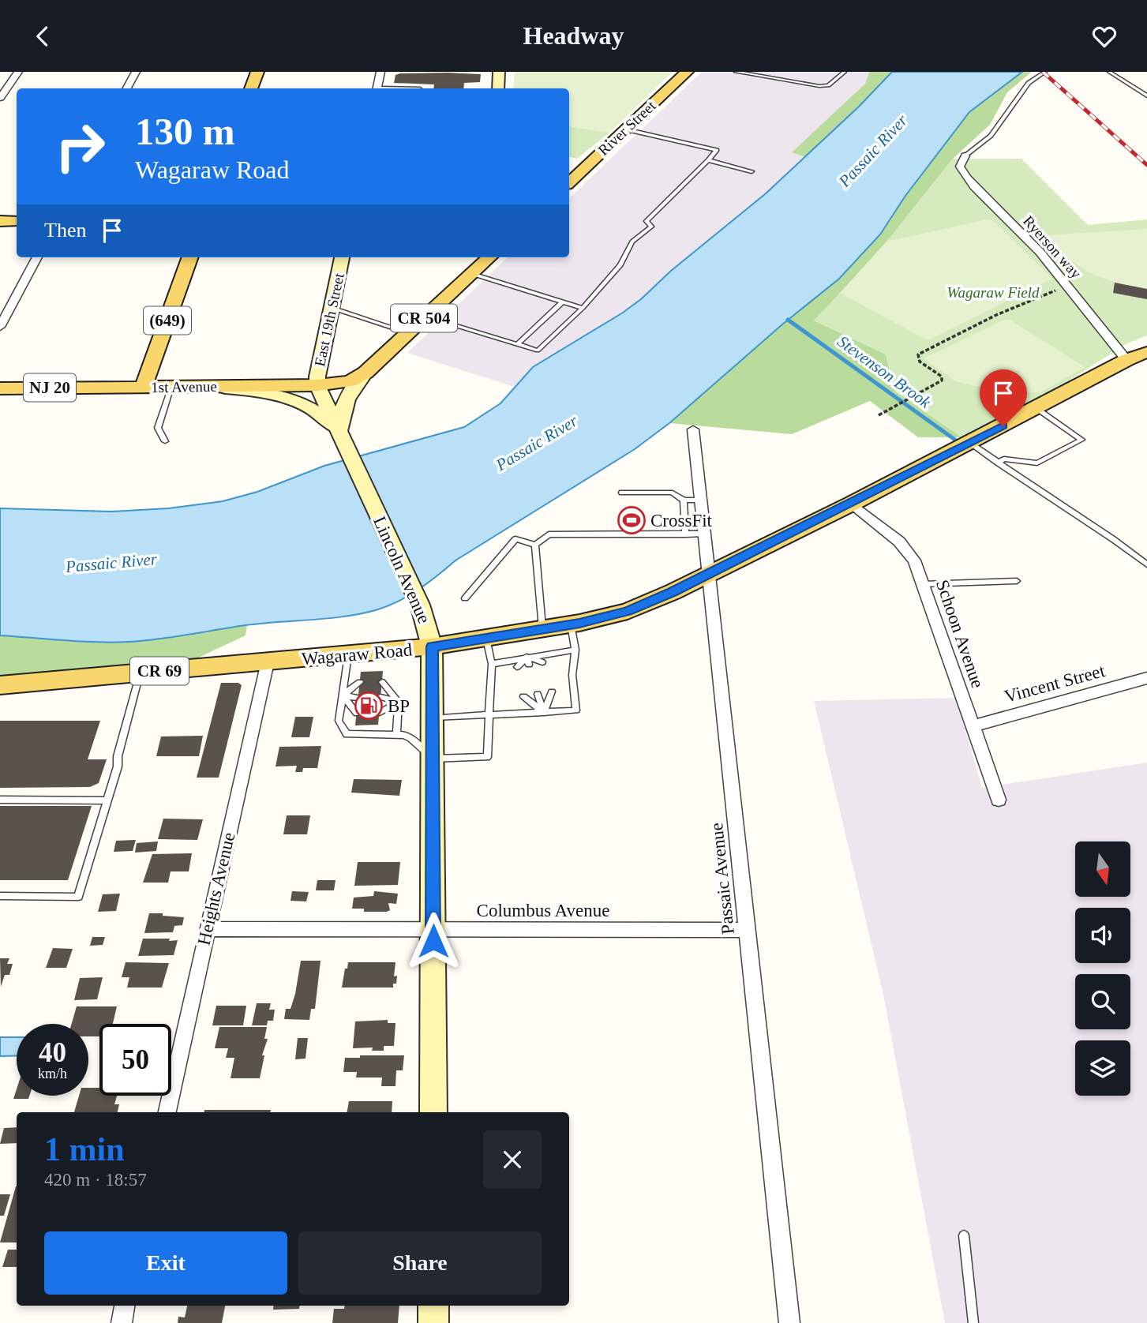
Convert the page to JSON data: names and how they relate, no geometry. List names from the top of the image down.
{
  "streets": {
    "main road": [
      "River Street",
      "CR 504",
      "East 19th Street",
      "(649)",
      "1st Avenue",
      "NJ 20",
      "Lincoln Avenue",
      "Wagaraw Road",
      "CR 69"
    ],
    "street": [
      "Ryerson way",
      "Schoon Avenue",
      "Vincent Street",
      "Passaic Avenue",
      "Heights Avenue",
      "Columbus Avenue"
    ]
  },
  "crossings": [
    ["Ryerson way", "Wagaraw Road"],
    ["CR 504", "1st Avenue"],
    ["CR 504", "Lincoln Avenue"],
    ["East 19th Street", "1st Avenue"],
    ["East 19th Street", "Lincoln Avenue"],
    ["(649)", "1st Avenue"],
    ["1st Avenue", "Lincoln Avenue"],
    ["Lincoln Avenue", "Wagaraw Road"],
    ["Lincoln Avenue", "Columbus Avenue"],
    ["Schoon Avenue", "Wagaraw Road"],
    ["Schoon Avenue", "Vincent Street"],
    ["Wagaraw Road", "Passaic Avenue"],
    ["Wagaraw Road", "Heights Avenue"],
    ["Passaic Avenue", "Columbus Avenue"],
    ["Heights Avenue", "Columbus Avenue"]
  ],
  "water": ["Passaic River", "Stevenson Brook"],
  "parks": ["Wagaraw Field"],
  "places": {
    "sports": ["CrossFit"],
    "fuel station": ["BP"]
  },
  "north": "bottom",
  "page": {
    "header": "Headway",
    "turn": ["130 m", "Wagaraw Road"],
    "then": "Then",
    "speed": "40 km/h",
    "limit": "50",
    "heading": ["1 min", "420 m · 18:57"],
    "buttons": ["Exit", "Share"]
  }
}
